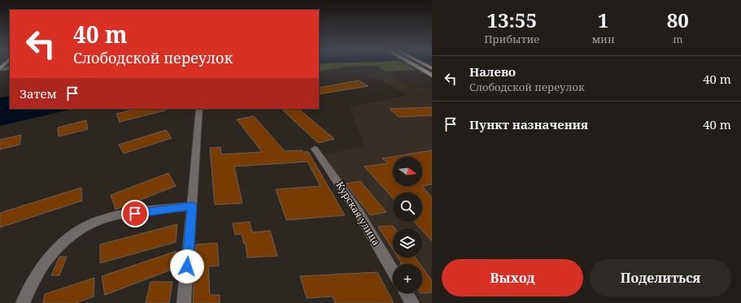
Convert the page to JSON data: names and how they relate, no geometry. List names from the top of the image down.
{
  "streets": {
    "street": ["Курская улица"]
  },
  "north": "right",
  "page": {
    "eta": [
      "13:55",
      "Прибытие",
      "1",
      "мин",
      "80",
      "m"
    ],
    "turn": ["40 m", "Слободской переулок"],
    "list": [
      {
        "name": "Налево",
        "note": "Слободской переулок",
        "value": "40 m"
      },
      {
        "name": "Пункт назначения",
        "value": "40 m"
      }
    ],
    "then": "Затем",
    "map_buttons": "+",
    "buttons": ["Выход", "Поделиться"]
  }
}
